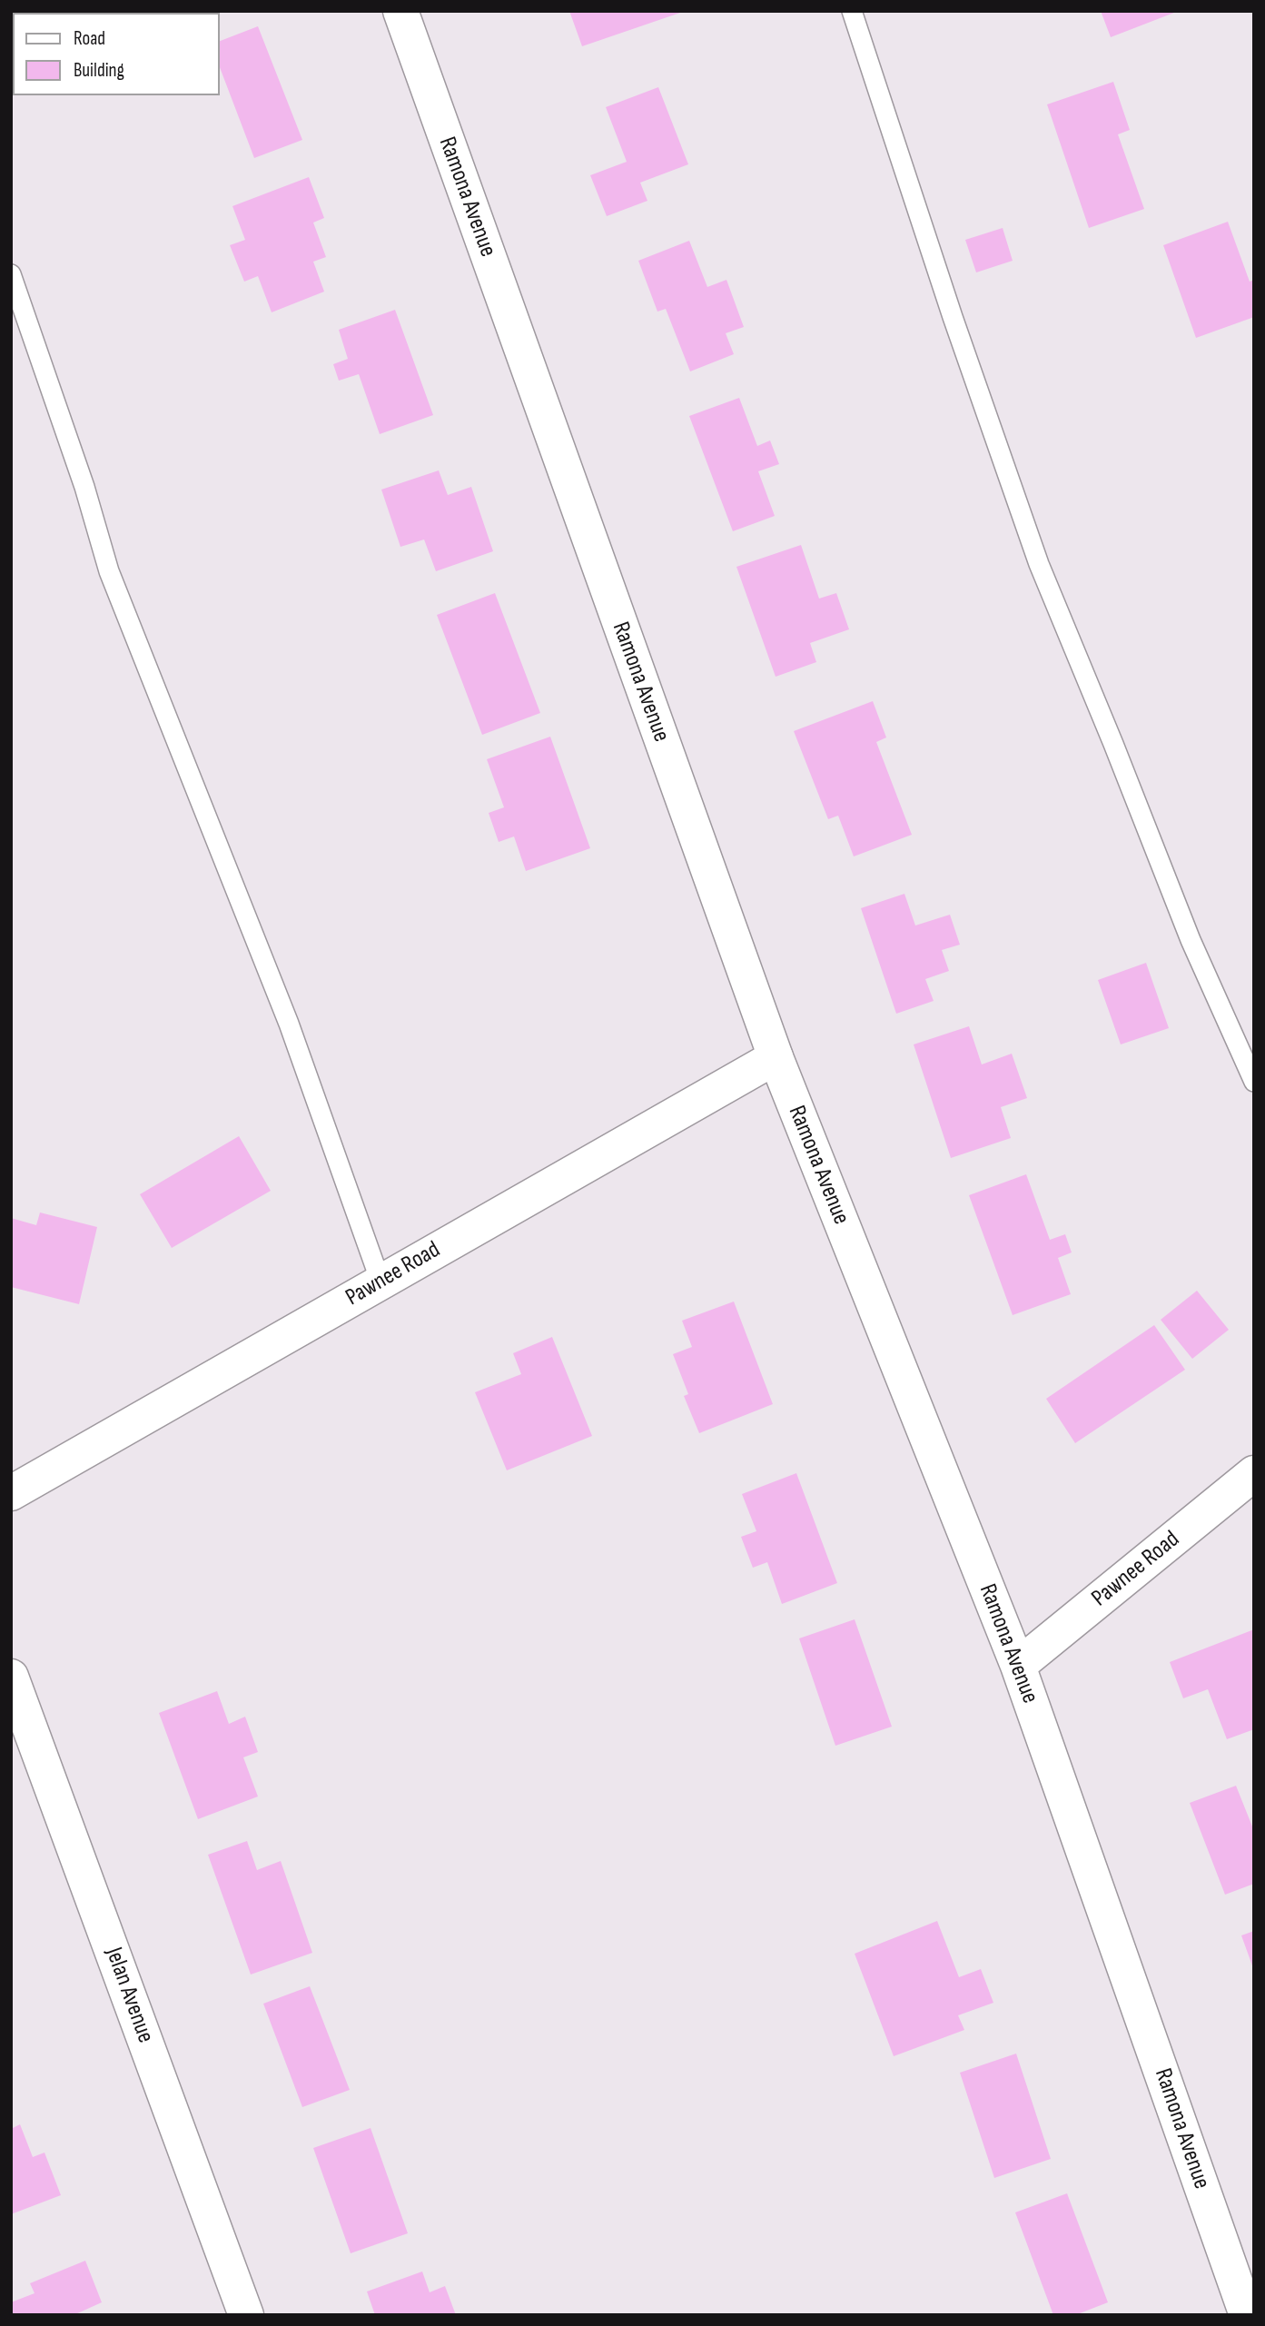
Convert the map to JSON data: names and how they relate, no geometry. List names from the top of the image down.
{
  "streets": {
    "street": ["Ramona Avenue", "Pawnee Road", "Jelan Avenue"]
  },
  "crossings": [
    ["Ramona Avenue", "Pawnee Road"]
  ],
  "legend": ["Road", "Building"]
}
